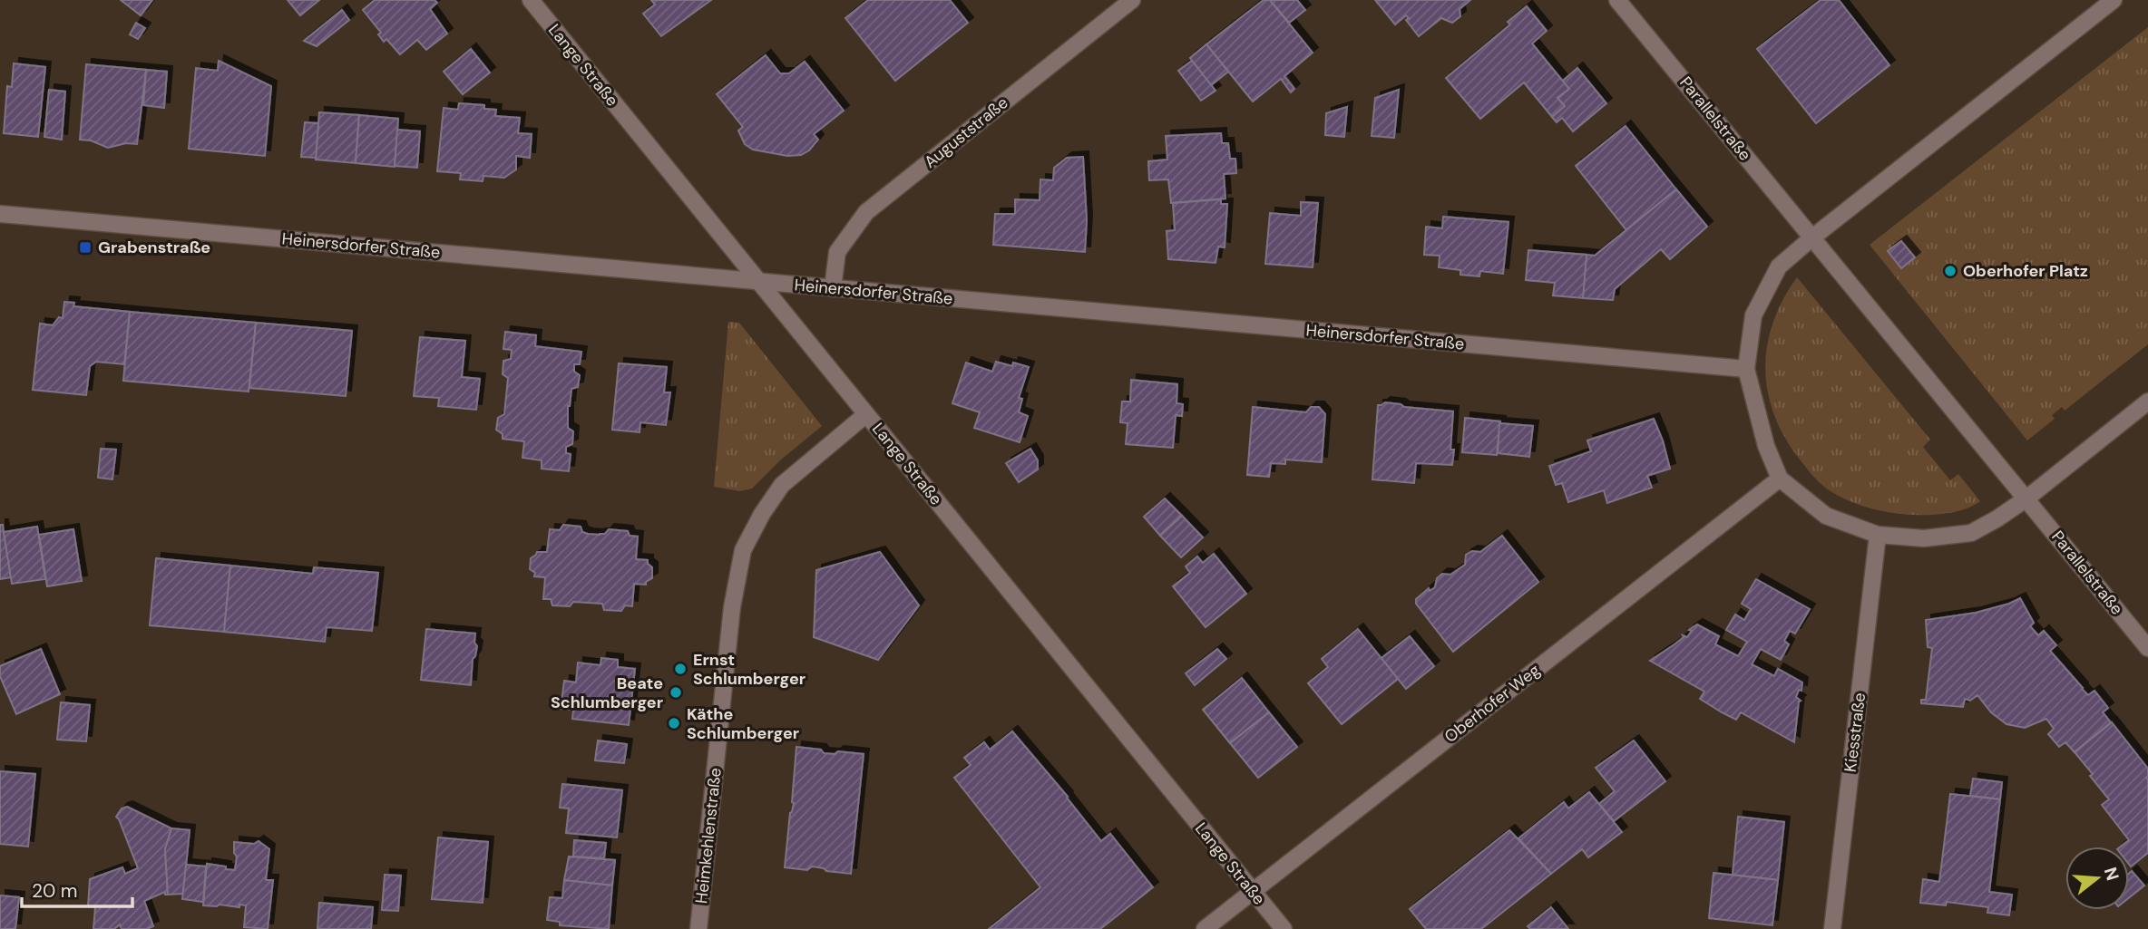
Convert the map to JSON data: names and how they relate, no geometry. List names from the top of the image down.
{
  "streets": {
    "street": [
      "Lange Straße",
      "Parallelstraße",
      "Auguststraße",
      "Heinersdorfer Straße",
      "Oberhofer Weg",
      "Kiesstraße",
      "Heimkehlenstraße"
    ]
  },
  "crossings": [
    ["Lange Straße", "Heinersdorfer Straße"],
    ["Lange Straße", "Oberhofer Weg"],
    ["Lange Straße", "Heimkehlenstraße"],
    ["Auguststraße", "Heinersdorfer Straße"]
  ],
  "places": {
    "transit": ["Grabenstraße"],
    "other": [
      "Oberhofer Platz",
      "Ernst Schlumberger",
      "Beate Schlumberger",
      "Käthe Schlumberger"
    ]
  },
  "scale_bar": "20 m",
  "north": "right"
}
